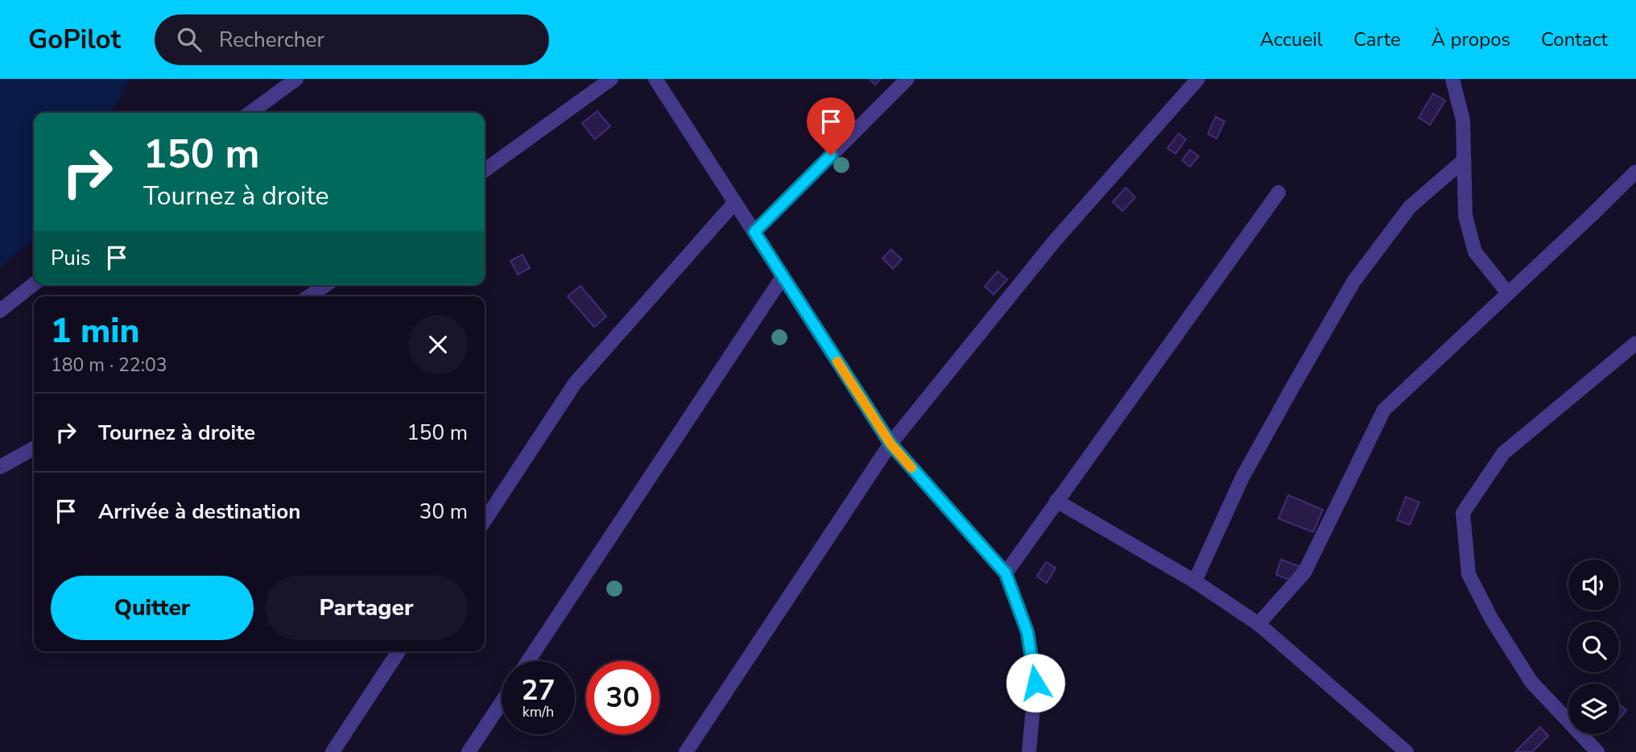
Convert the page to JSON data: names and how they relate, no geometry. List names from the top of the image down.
{
  "page": {
    "header": "GoPilot",
    "search": "Rechercher",
    "nav": [
      "Accueil",
      "Carte",
      "À propos",
      "Contact"
    ],
    "turn": ["150 m", "Tournez à droite"],
    "then": "Puis",
    "heading": ["1 min", "180 m · 22:03"],
    "list": [
      {
        "name": "Tournez à droite",
        "value": "150 m"
      },
      {
        "name": "Arrivée à destination",
        "value": "30 m"
      }
    ],
    "buttons": ["Quitter", "Partager"],
    "speed": "27 km/h",
    "limit": "30"
  }
}
